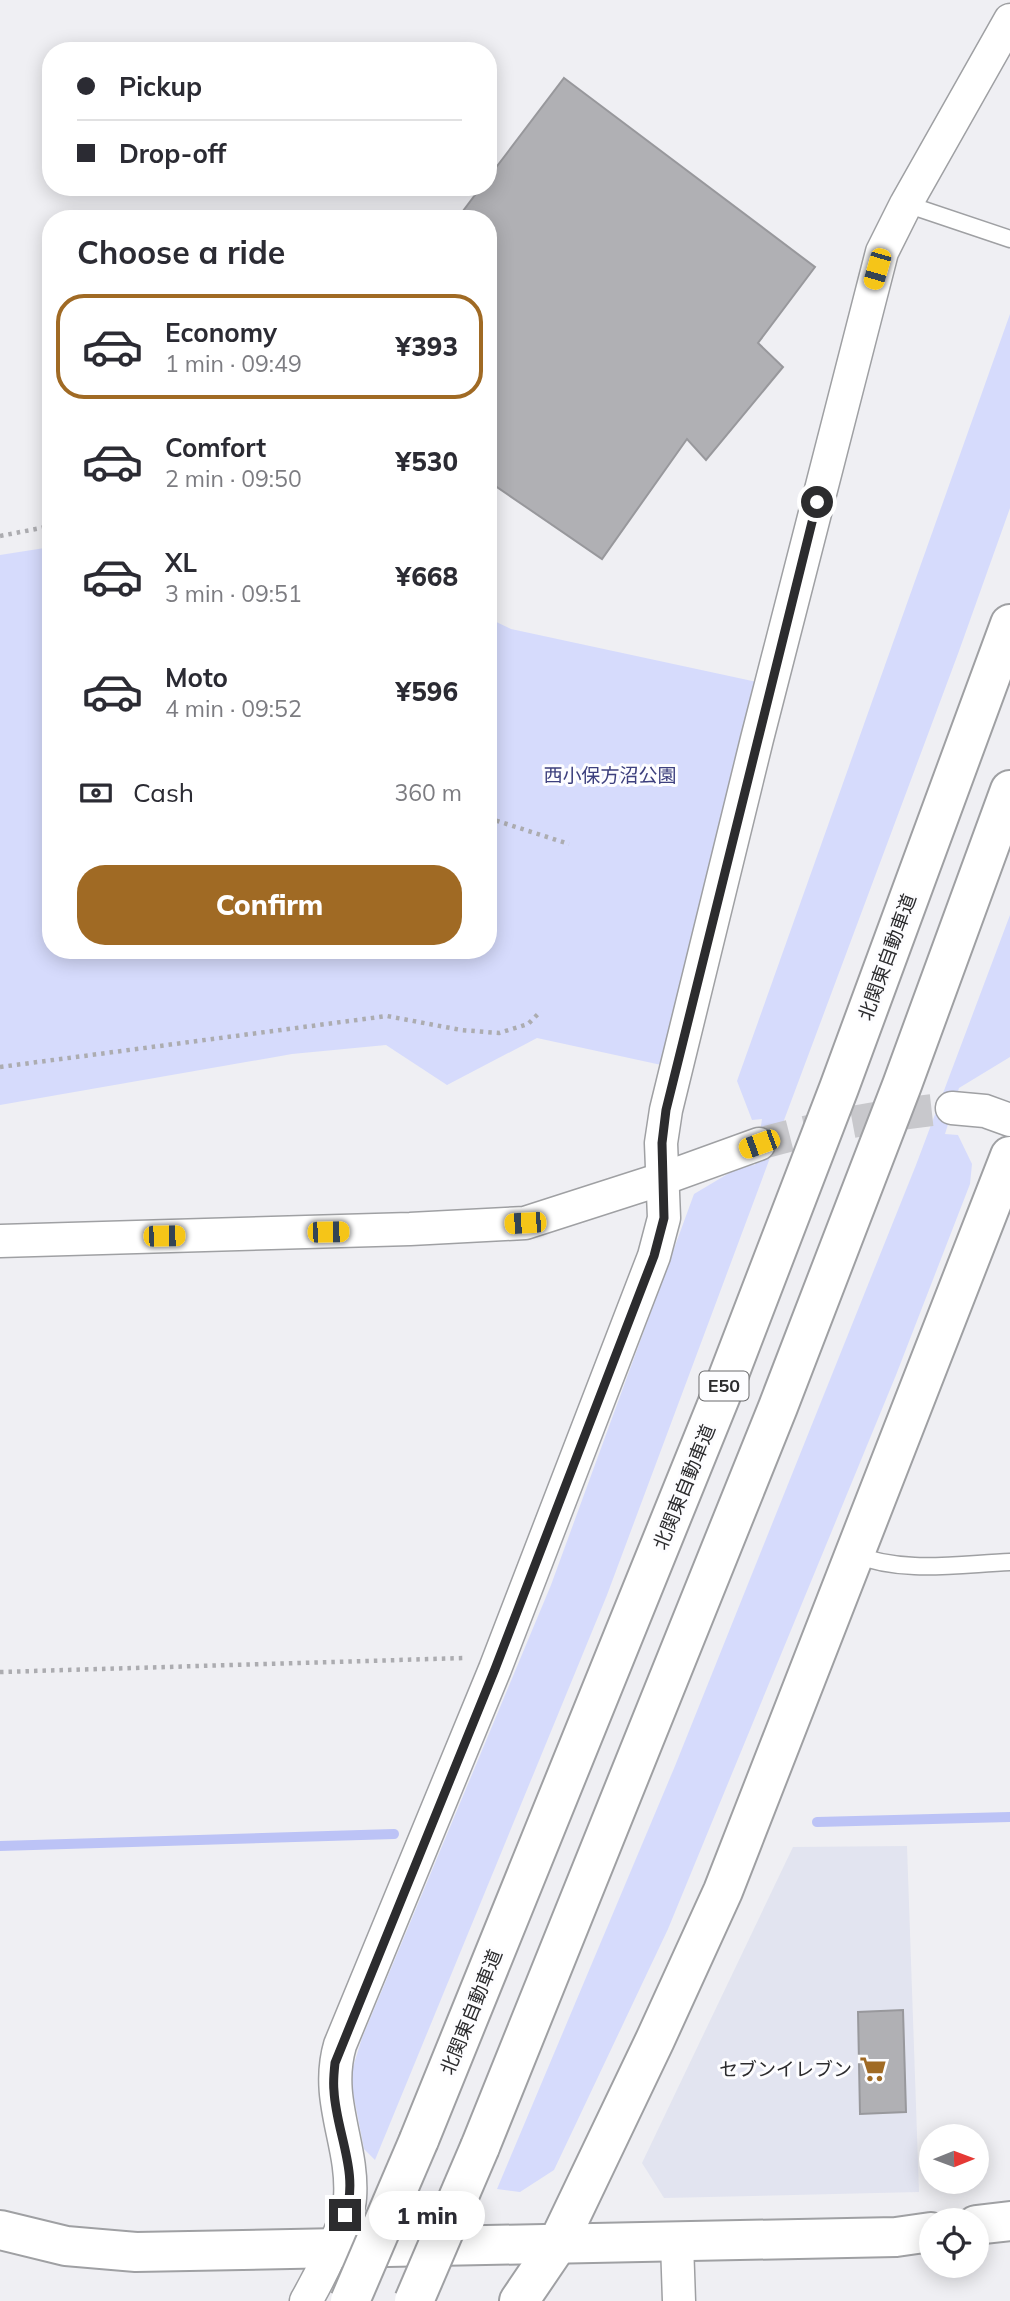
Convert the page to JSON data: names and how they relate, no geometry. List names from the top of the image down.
{
  "streets": {
    "main road": ["北関東自動車道", "E50"]
  },
  "parks": ["西小保方沼公園"],
  "places": {
    "supermarket": ["セブンイレブン"]
  },
  "north": "right",
  "page": {
    "banner": ["Pickup", "Drop-off"],
    "heading": "Choose a ride",
    "list": [
      {
        "name": "Economy",
        "note": "1 min · 09:49",
        "value": "¥393"
      },
      {
        "name": "Comfort",
        "note": "2 min · 09:50",
        "value": "¥530"
      },
      {
        "name": "XL",
        "note": "3 min · 09:51",
        "value": "¥668"
      },
      {
        "name": "Moto",
        "note": "4 min · 09:52",
        "value": "¥596"
      }
    ],
    "pay": ["Cash", "360 m"],
    "buttons": "Confirm",
    "bubble": "1 min"
  }
}
